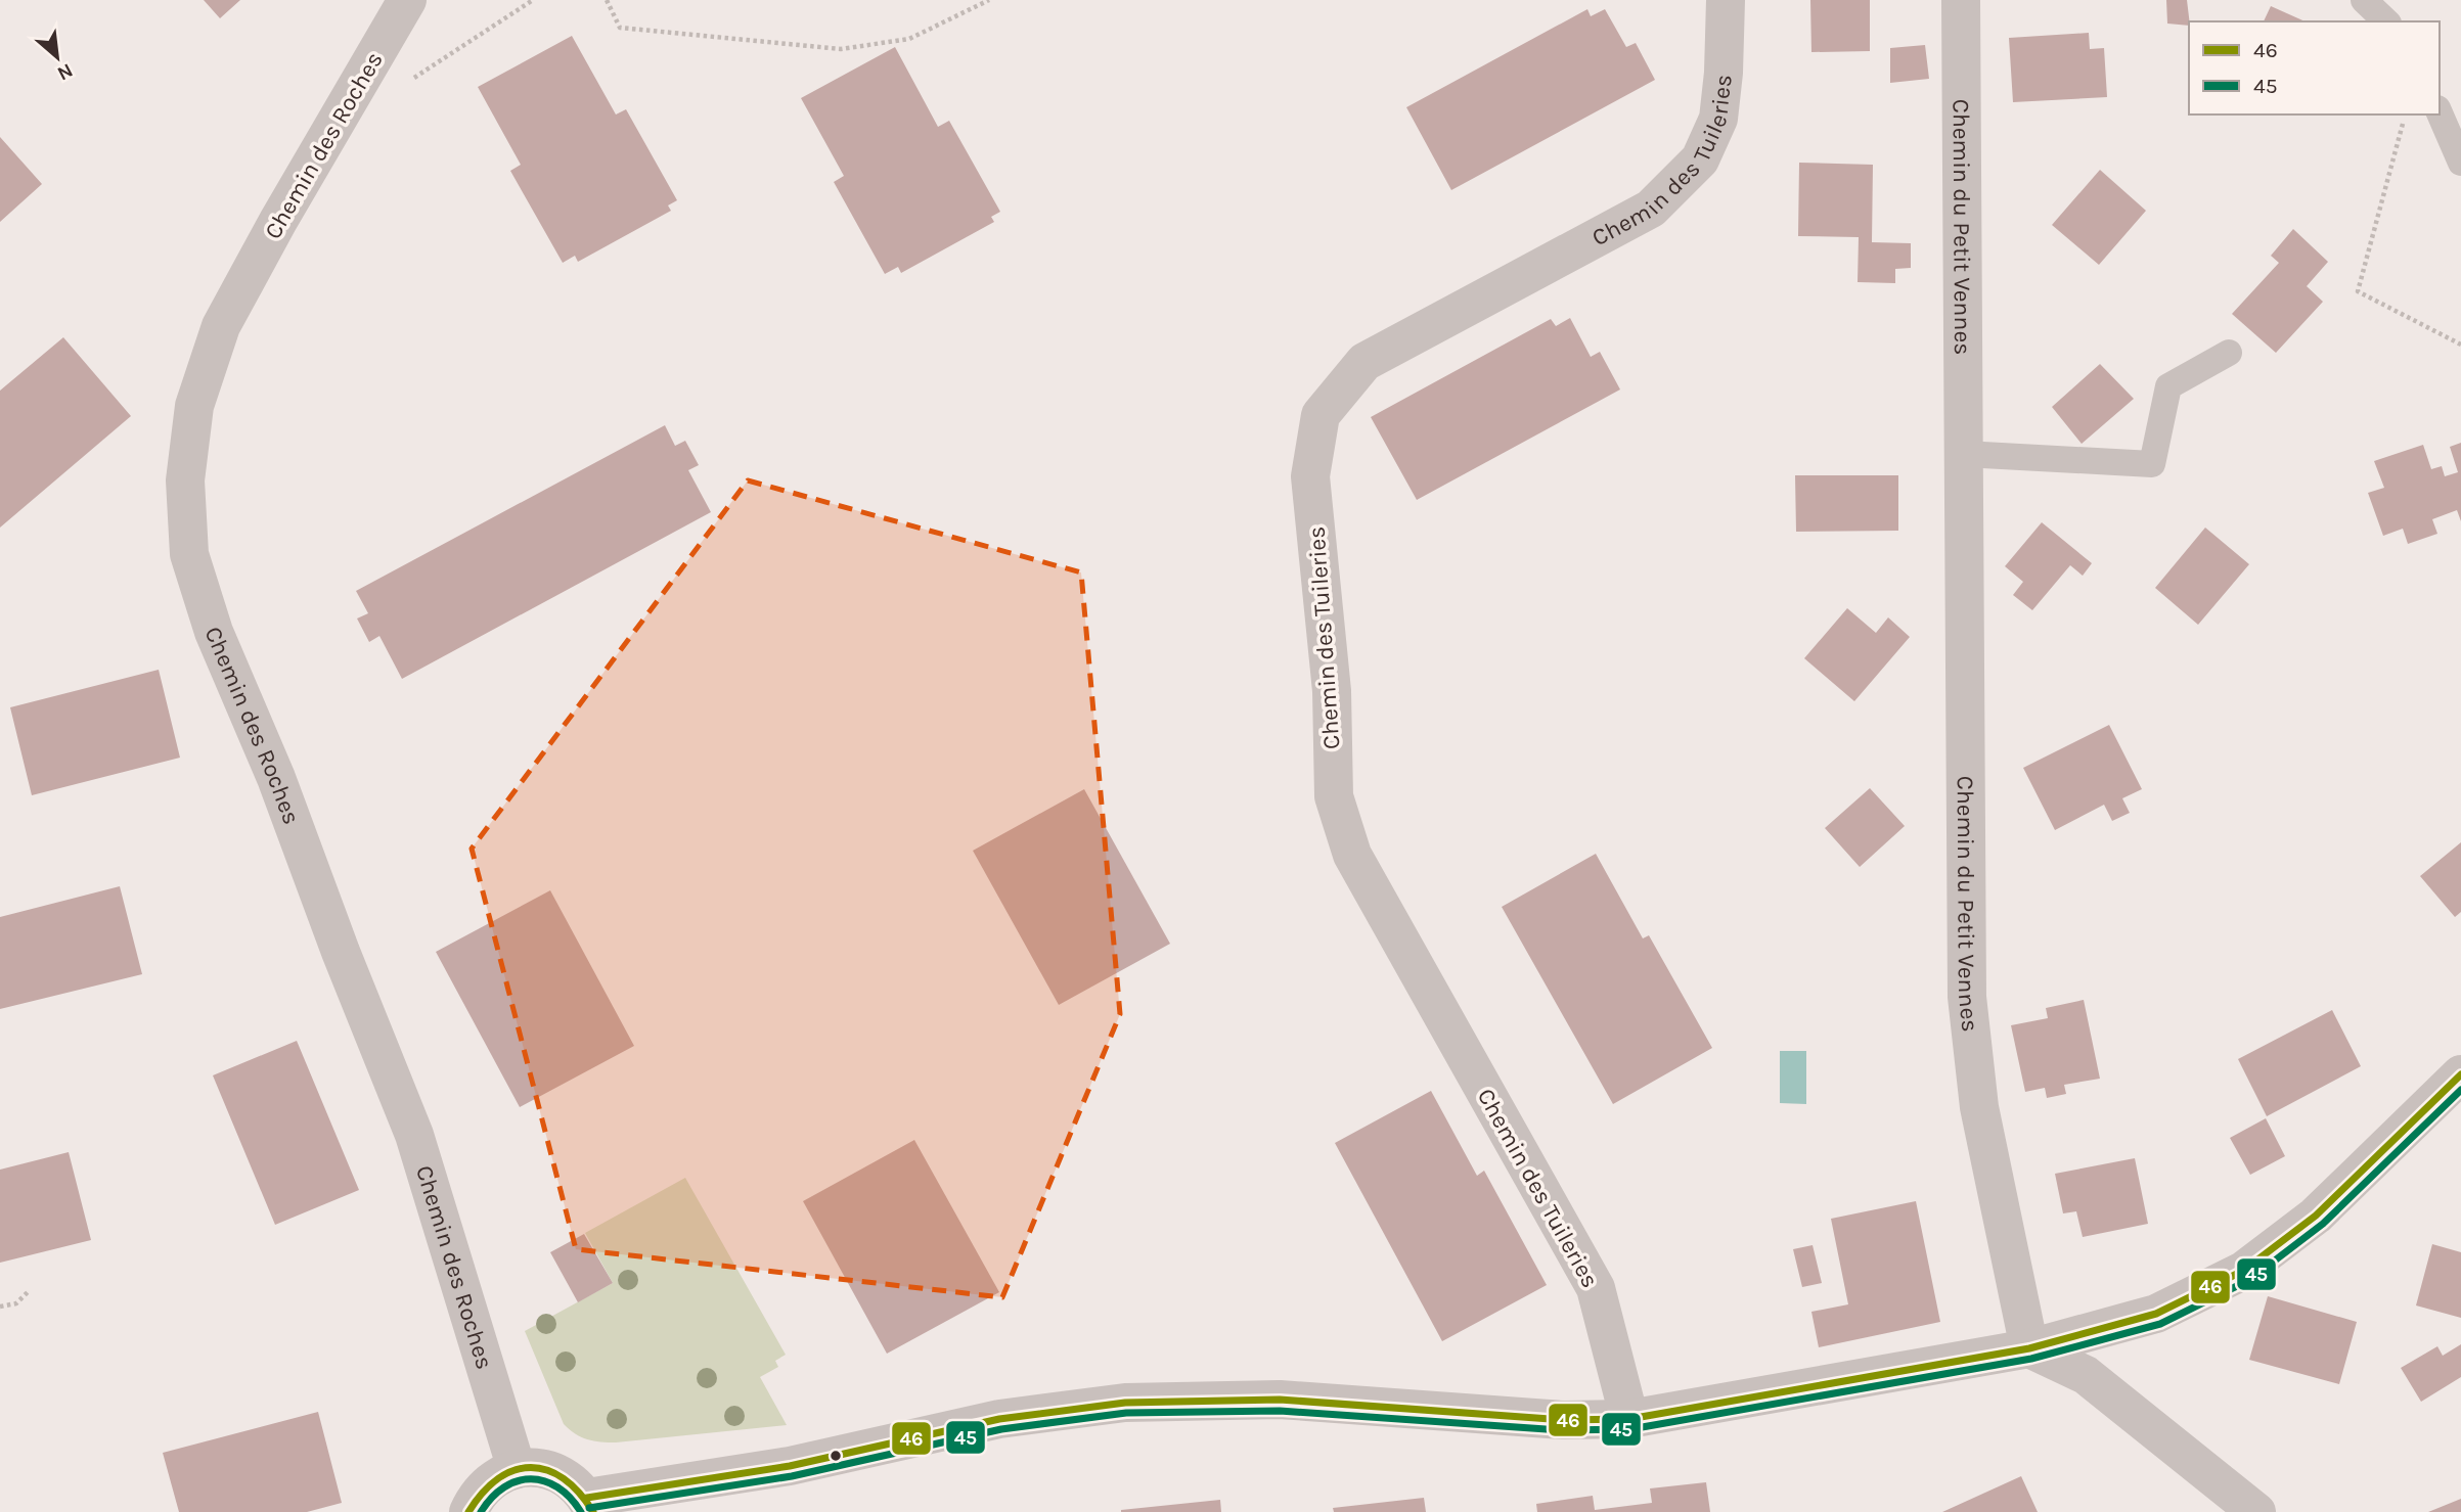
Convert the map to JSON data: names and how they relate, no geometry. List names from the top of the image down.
{
  "streets": {
    "street": ["Chemin des Roches", "Chemin des Tuileries", "Chemin du Petit Vennes"]
  },
  "lines": ["transit line 46", "transit line 45"],
  "legend": ["46", "45"],
  "north": "bottom right"
}
